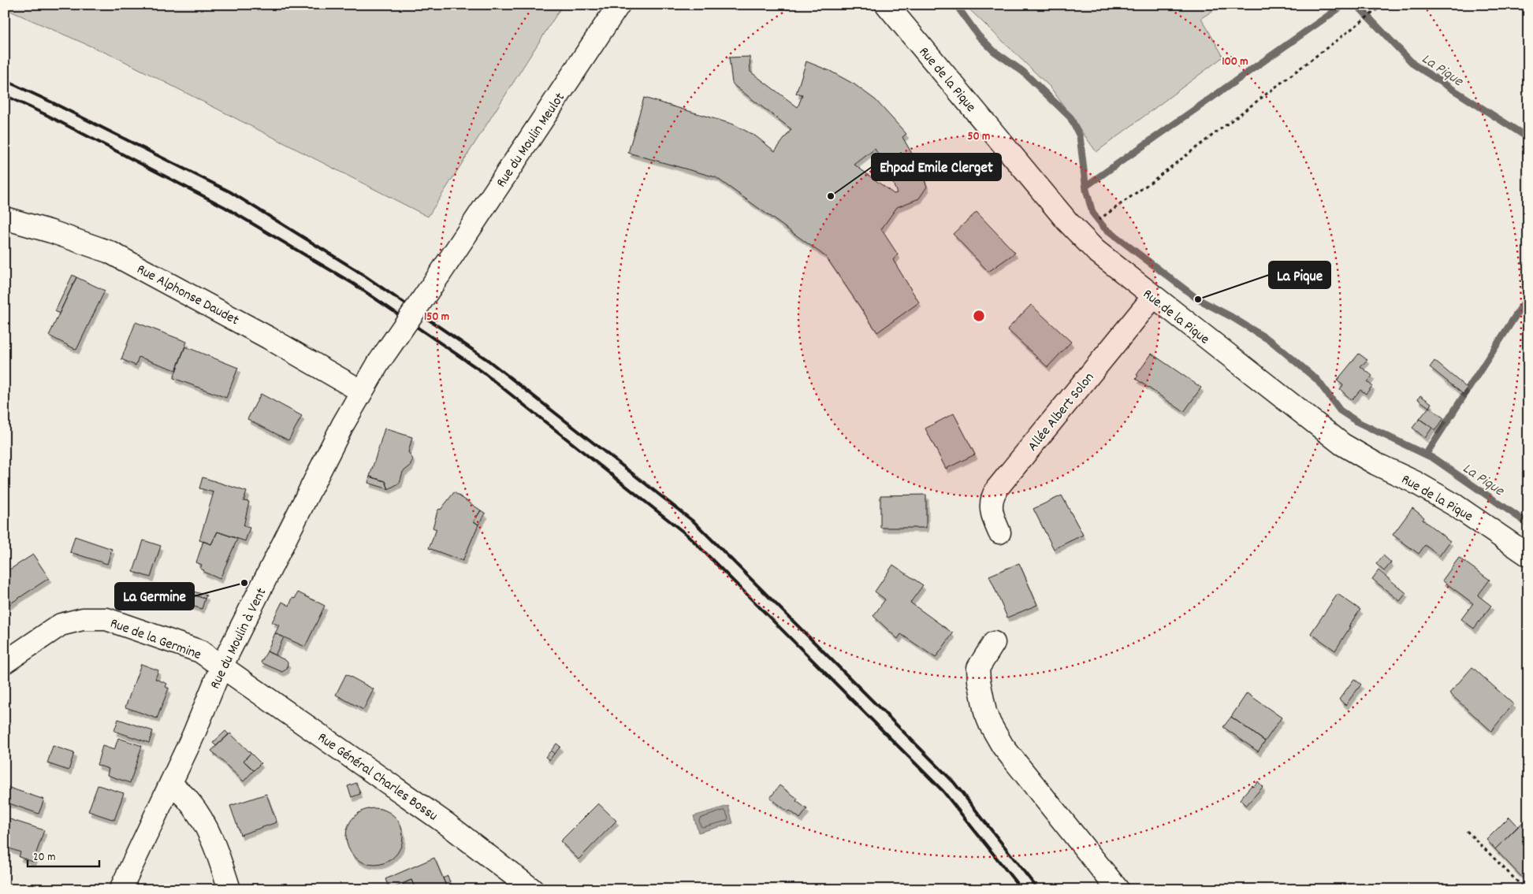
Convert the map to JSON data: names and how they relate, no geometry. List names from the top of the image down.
{
  "streets": {
    "street": [
      "Rue de la Pique",
      "Rue du Moulin Meulot",
      "Rue Alphonse Daudet",
      "Allée Albert Solon",
      "Rue de la Germine",
      "Rue du Moulin à Vent",
      "Rue Général Charles Bossu"
    ]
  },
  "crossings": [
    ["Rue de la Pique", "Allée Albert Solon"],
    ["Rue du Moulin Meulot", "Rue du Moulin à Vent"],
    ["Rue Alphonse Daudet", "Rue du Moulin à Vent"],
    ["Rue de la Germine", "Rue du Moulin à Vent"],
    ["Rue de la Germine", "Rue Général Charles Bossu"],
    ["Rue du Moulin à Vent", "Rue Général Charles Bossu"]
  ],
  "water": ["La Pique"],
  "places": ["Ehpad Emile Clerget", "La Pique", "La Germine"],
  "scale_bar": "20 m",
  "rings": ["100 m", "50 m", "150 m"]
}
